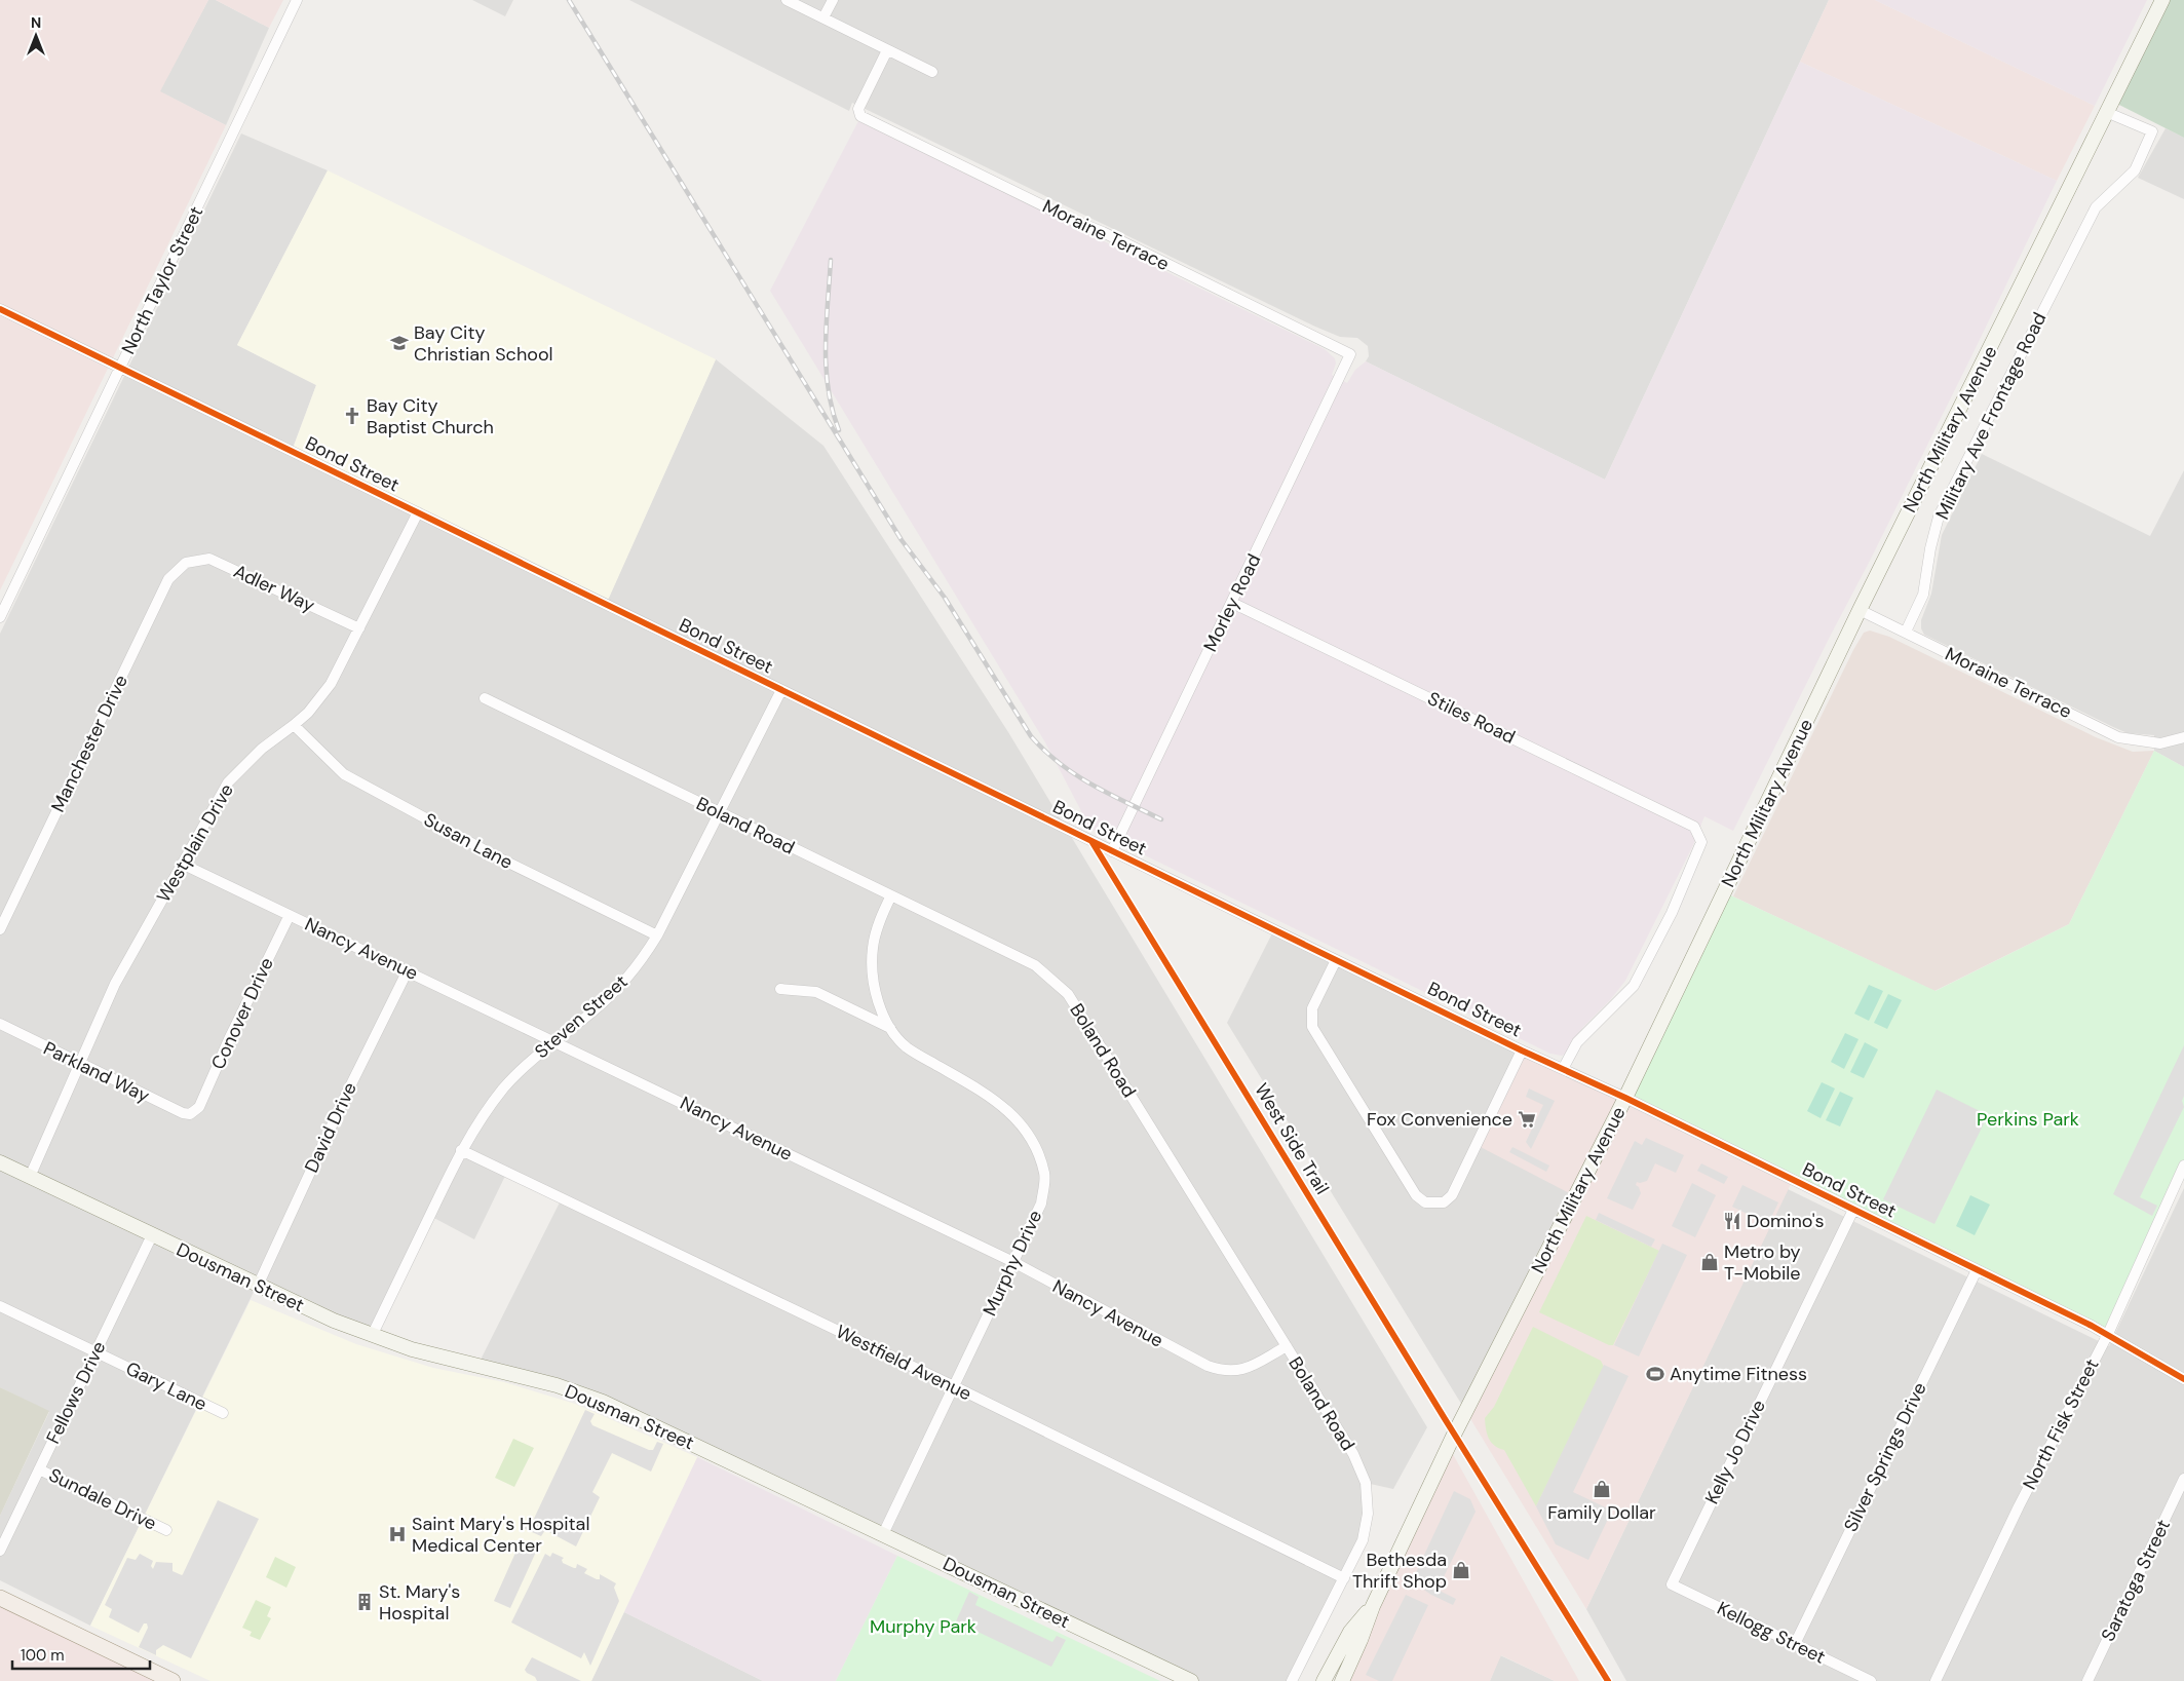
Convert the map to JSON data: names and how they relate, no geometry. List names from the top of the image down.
{
  "streets": {
    "main road": ["North Military Avenue", "Dousman Street"],
    "street": [
      "Moraine Terrace",
      "North Taylor Street",
      "Military Ave Frontage Road",
      "Bond Street",
      "Adler Way",
      "Morley Road",
      "Stiles Road",
      "Manchester Drive",
      "Boland Road",
      "Susan Lane",
      "Westplain Drive",
      "Nancy Avenue",
      "Conover Drive",
      "Steven Street",
      "Parkland Way",
      "David Drive",
      "Murphy Drive",
      "Westfield Avenue",
      "Gary Lane",
      "Fellows Drive",
      "North Fisk Street",
      "Kelly Jo Drive",
      "Silver Springs Drive",
      "Sundale Drive",
      "Saratoga Street",
      "Kellogg Street"
    ],
    "cycle path": ["West Side Trail"]
  },
  "crossings": [
    ["Moraine Terrace", "Military Ave Frontage Road"],
    ["Moraine Terrace", "North Military Avenue"],
    ["Moraine Terrace", "Morley Road"],
    ["North Taylor Street", "Bond Street"],
    ["Military Ave Frontage Road", "North Military Avenue"],
    ["North Military Avenue", "Bond Street"],
    ["Bond Street", "Morley Road"],
    ["Bond Street", "Stiles Road"],
    ["Bond Street", "Westplain Drive"],
    ["Bond Street", "Steven Street"],
    ["Bond Street", "North Fisk Street"],
    ["Bond Street", "Kelly Jo Drive"],
    ["Bond Street", "Silver Springs Drive"],
    ["Adler Way", "Manchester Drive"],
    ["Adler Way", "Westplain Drive"],
    ["Morley Road", "Stiles Road"],
    ["Boland Road", "Nancy Avenue"],
    ["Boland Road", "Steven Street"],
    ["Boland Road", "Murphy Drive"],
    ["Boland Road", "Westfield Avenue"],
    ["Susan Lane", "Westplain Drive"],
    ["Susan Lane", "Steven Street"],
    ["Westplain Drive", "Nancy Avenue"],
    ["Westplain Drive", "Parkland Way"],
    ["Westplain Drive", "Dousman Street"],
    ["Nancy Avenue", "Conover Drive"],
    ["Nancy Avenue", "Steven Street"],
    ["Nancy Avenue", "David Drive"],
    ["Nancy Avenue", "Murphy Drive"],
    ["Conover Drive", "Parkland Way"],
    ["Steven Street", "Dousman Street"],
    ["Steven Street", "Westfield Avenue"],
    ["David Drive", "Dousman Street"],
    ["Murphy Drive", "Dousman Street"],
    ["Murphy Drive", "Westfield Avenue"],
    ["Dousman Street", "Fellows Drive"],
    ["Gary Lane", "Fellows Drive"],
    ["Fellows Drive", "Sundale Drive"],
    ["Kelly Jo Drive", "Kellogg Street"],
    ["Silver Springs Drive", "Kellogg Street"]
  ],
  "parks": ["Perkins Park", "Murphy Park"],
  "places": {
    "school or university": ["Bay City Christian School"],
    "church": ["Bay City Baptist Church"],
    "supermarket": ["Fox Convenience"],
    "restaurant": ["Domino's"],
    "shop": ["Metro by T-Mobile", "Family Dollar", "Bethesda Thrift Shop"],
    "sports": ["Anytime Fitness"],
    "hospital": ["Saint Mary's Hospital Medical Center"],
    "building": ["St. Mary's Hospital"]
  },
  "scale_bar": "100 m",
  "north": "top"
}
